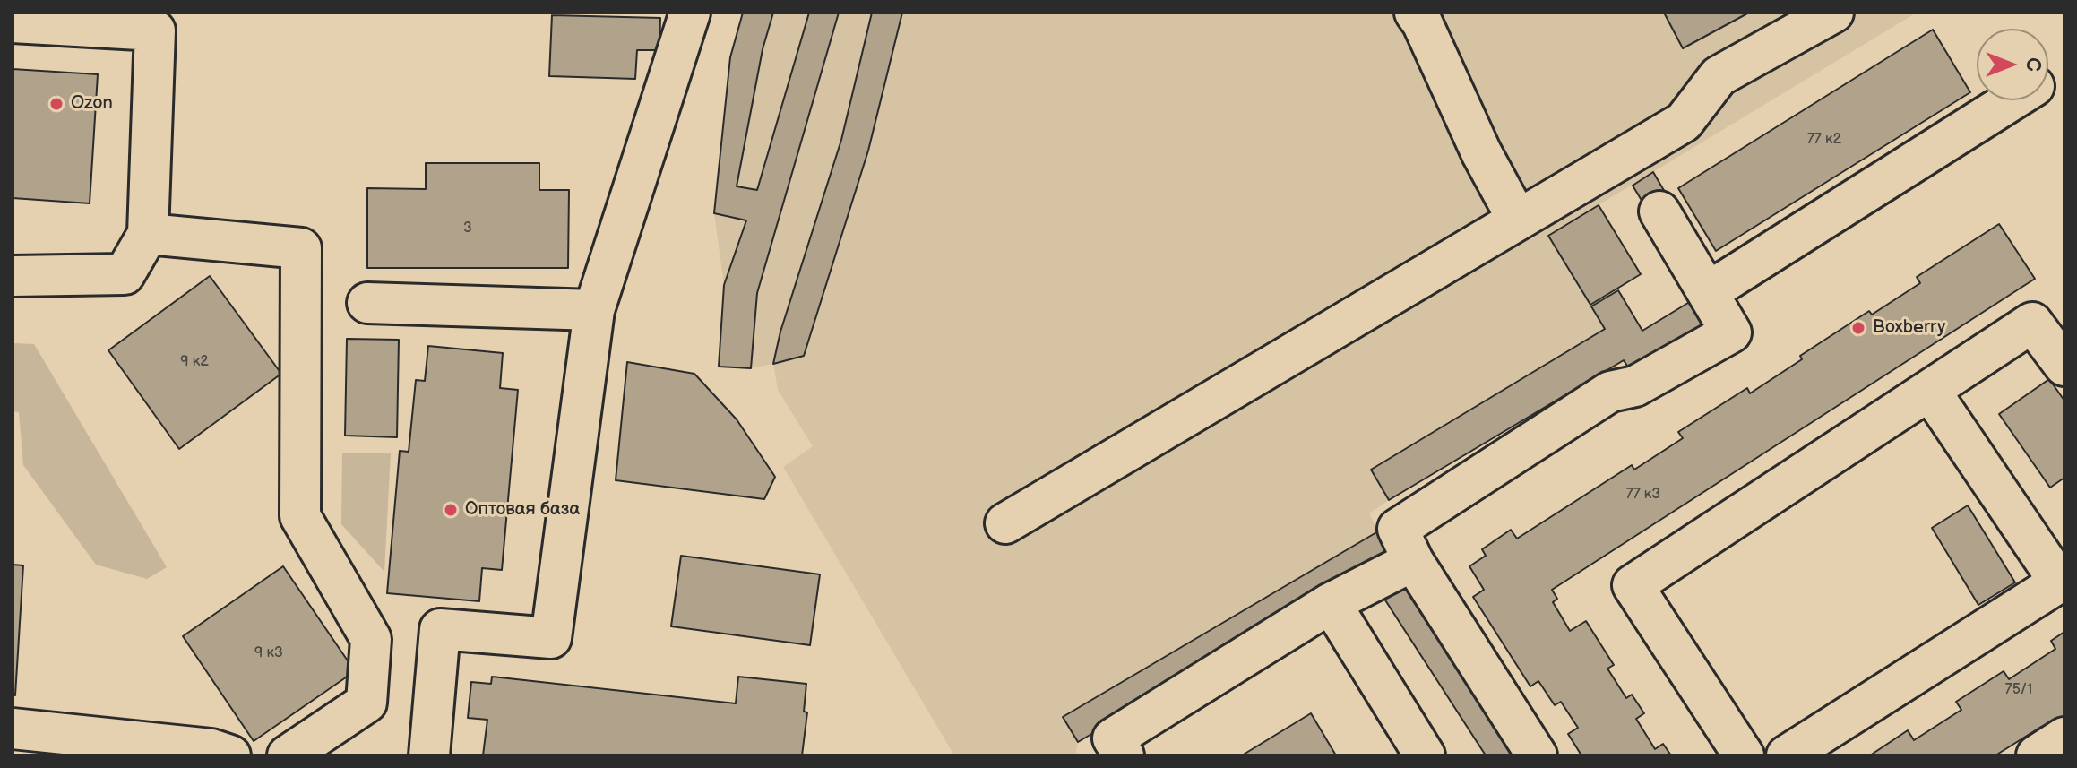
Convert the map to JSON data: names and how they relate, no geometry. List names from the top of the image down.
{
  "places": ["Ozon", "Boxberry", "Оптовая база"],
  "house_numbers": [
    "77 к2",
    "3",
    "9 к2",
    "77 к3",
    "9 к3",
    "75/1"
  ],
  "north": "right"
}
